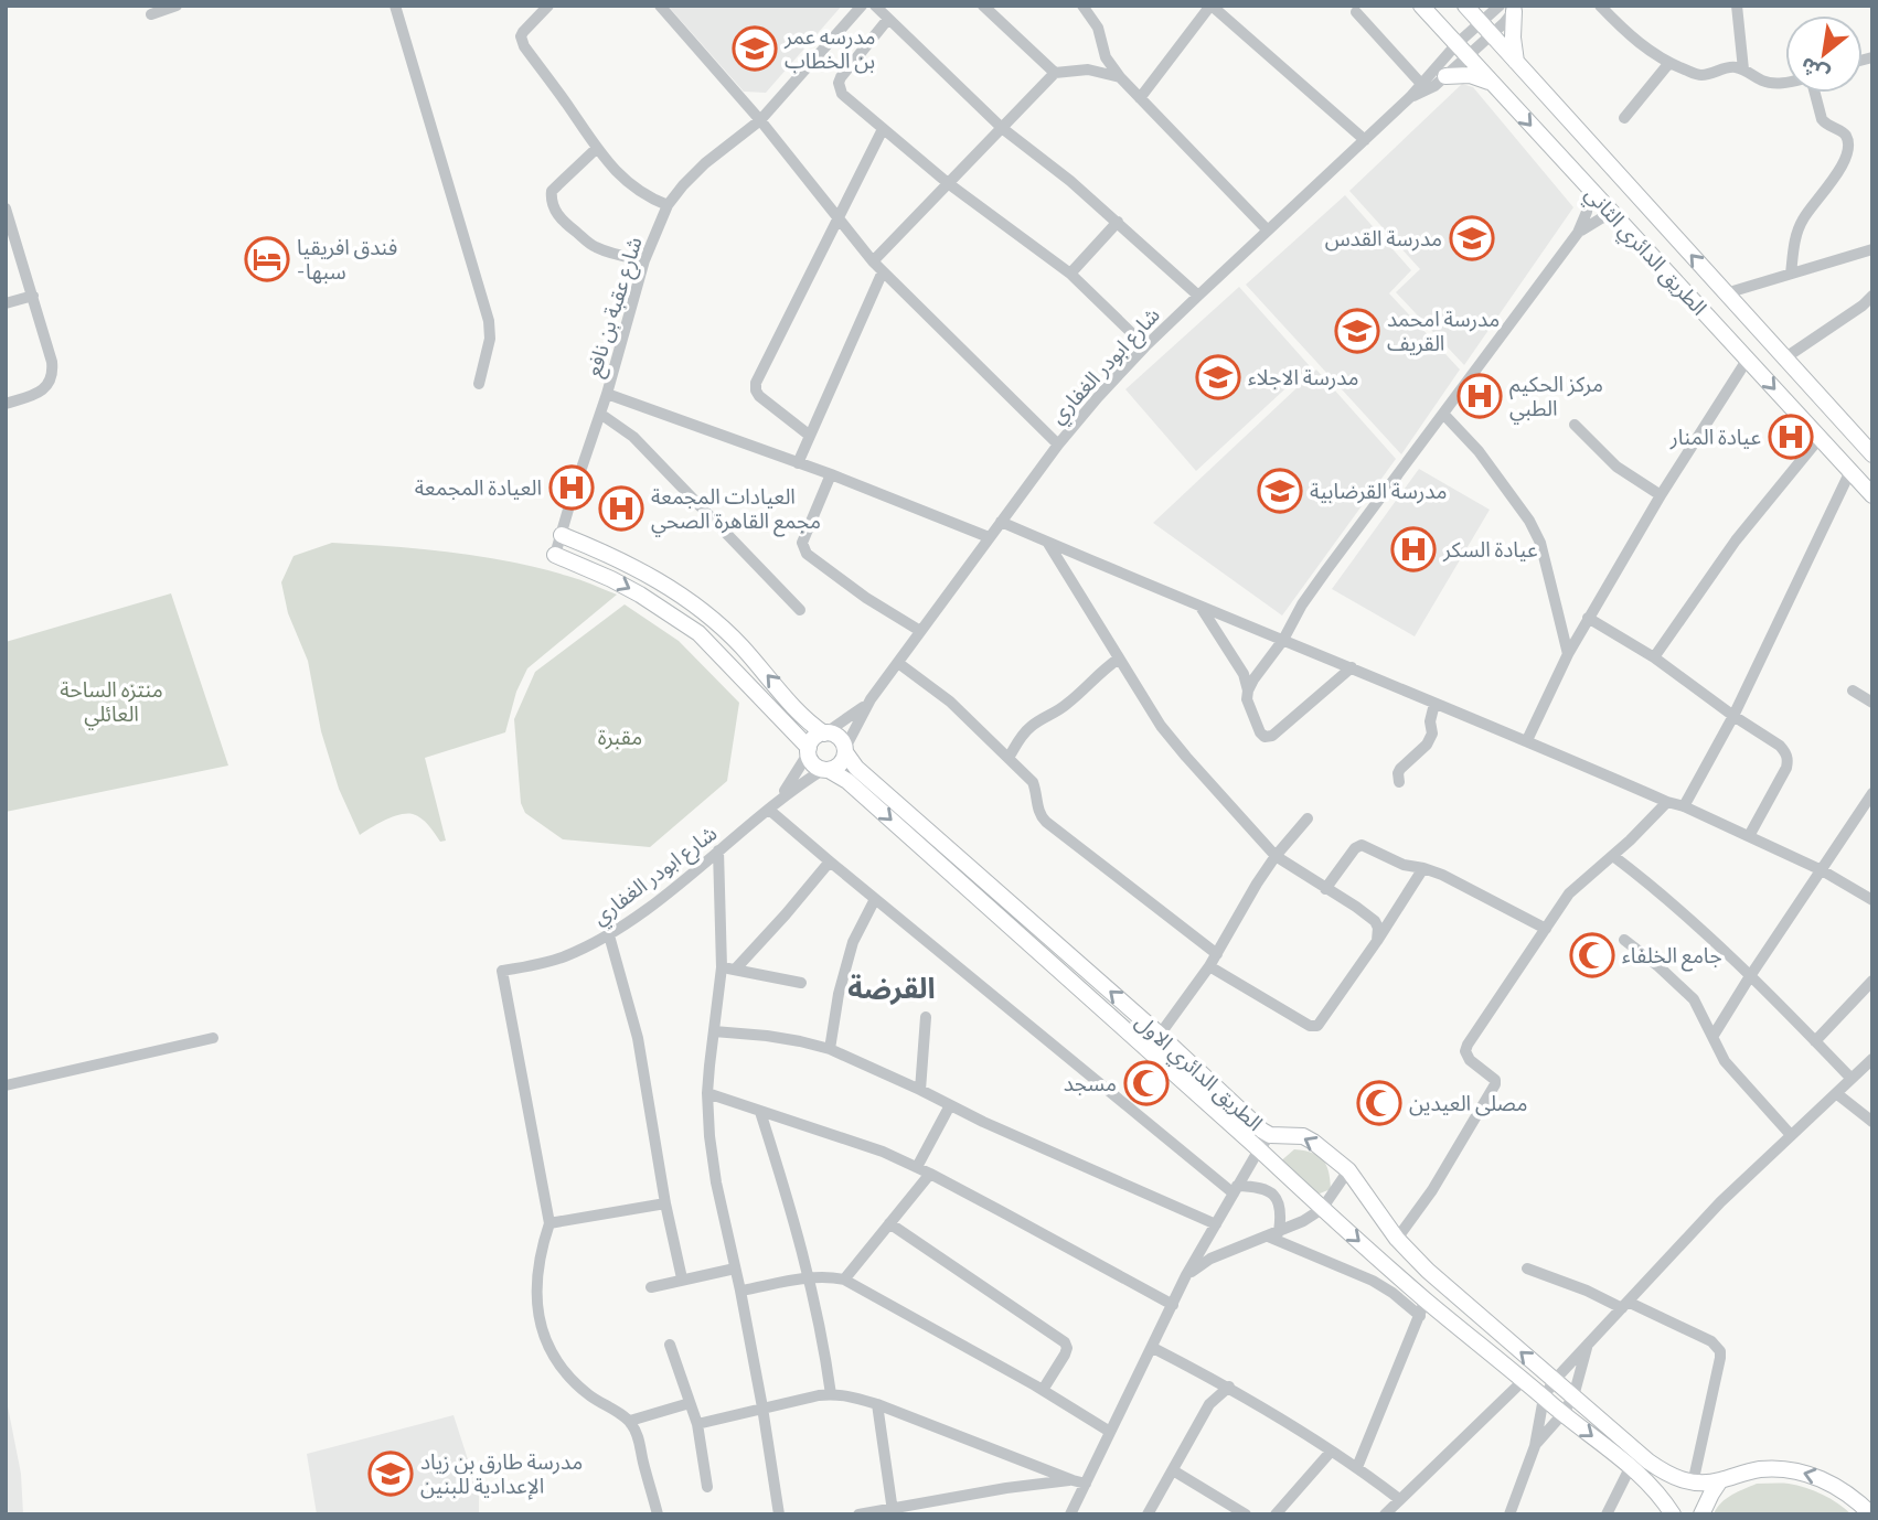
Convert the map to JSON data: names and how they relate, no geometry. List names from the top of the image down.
{
  "streets": {
    "main road": ["الطريق الدائري الثاني", "الطريق الدائري الاول"],
    "street": ["شارع عقبة بن نافع", "شارع ابودر الغفاري"]
  },
  "crossings": [
    ["الطريق الدائري الثاني", "شارع ابودر الغفاري"],
    ["شارع ابودر الغفاري", "الطريق الدائري الاول"]
  ],
  "districts": ["القرضة"],
  "parks": ["منتزه الساحة العائلي", "مقبرة"],
  "places": {
    "school or university": [
      "مدرسه عمر بن الخطاب",
      "مدرسة القدس",
      "مدرسة امحمد القريف",
      "مدرسة الاجلاء",
      "مدرسة القرضابية",
      "مدرسة طارق بن زياد الإعدادية للبنين"
    ],
    "hotel": ["فندق افريقيا -سبها"],
    "hospital": [
      "مركز الحكيم الطبي",
      "عيادة المنار",
      "العيادة المجمعة",
      "العيادات المجمعة مجمع القاهرة الصحي",
      "عيادة السكر"
    ],
    "mosque": ["جامع الخلفاء", "مسجد", "مصلى العيدين"]
  },
  "north": "bottom left"
}
